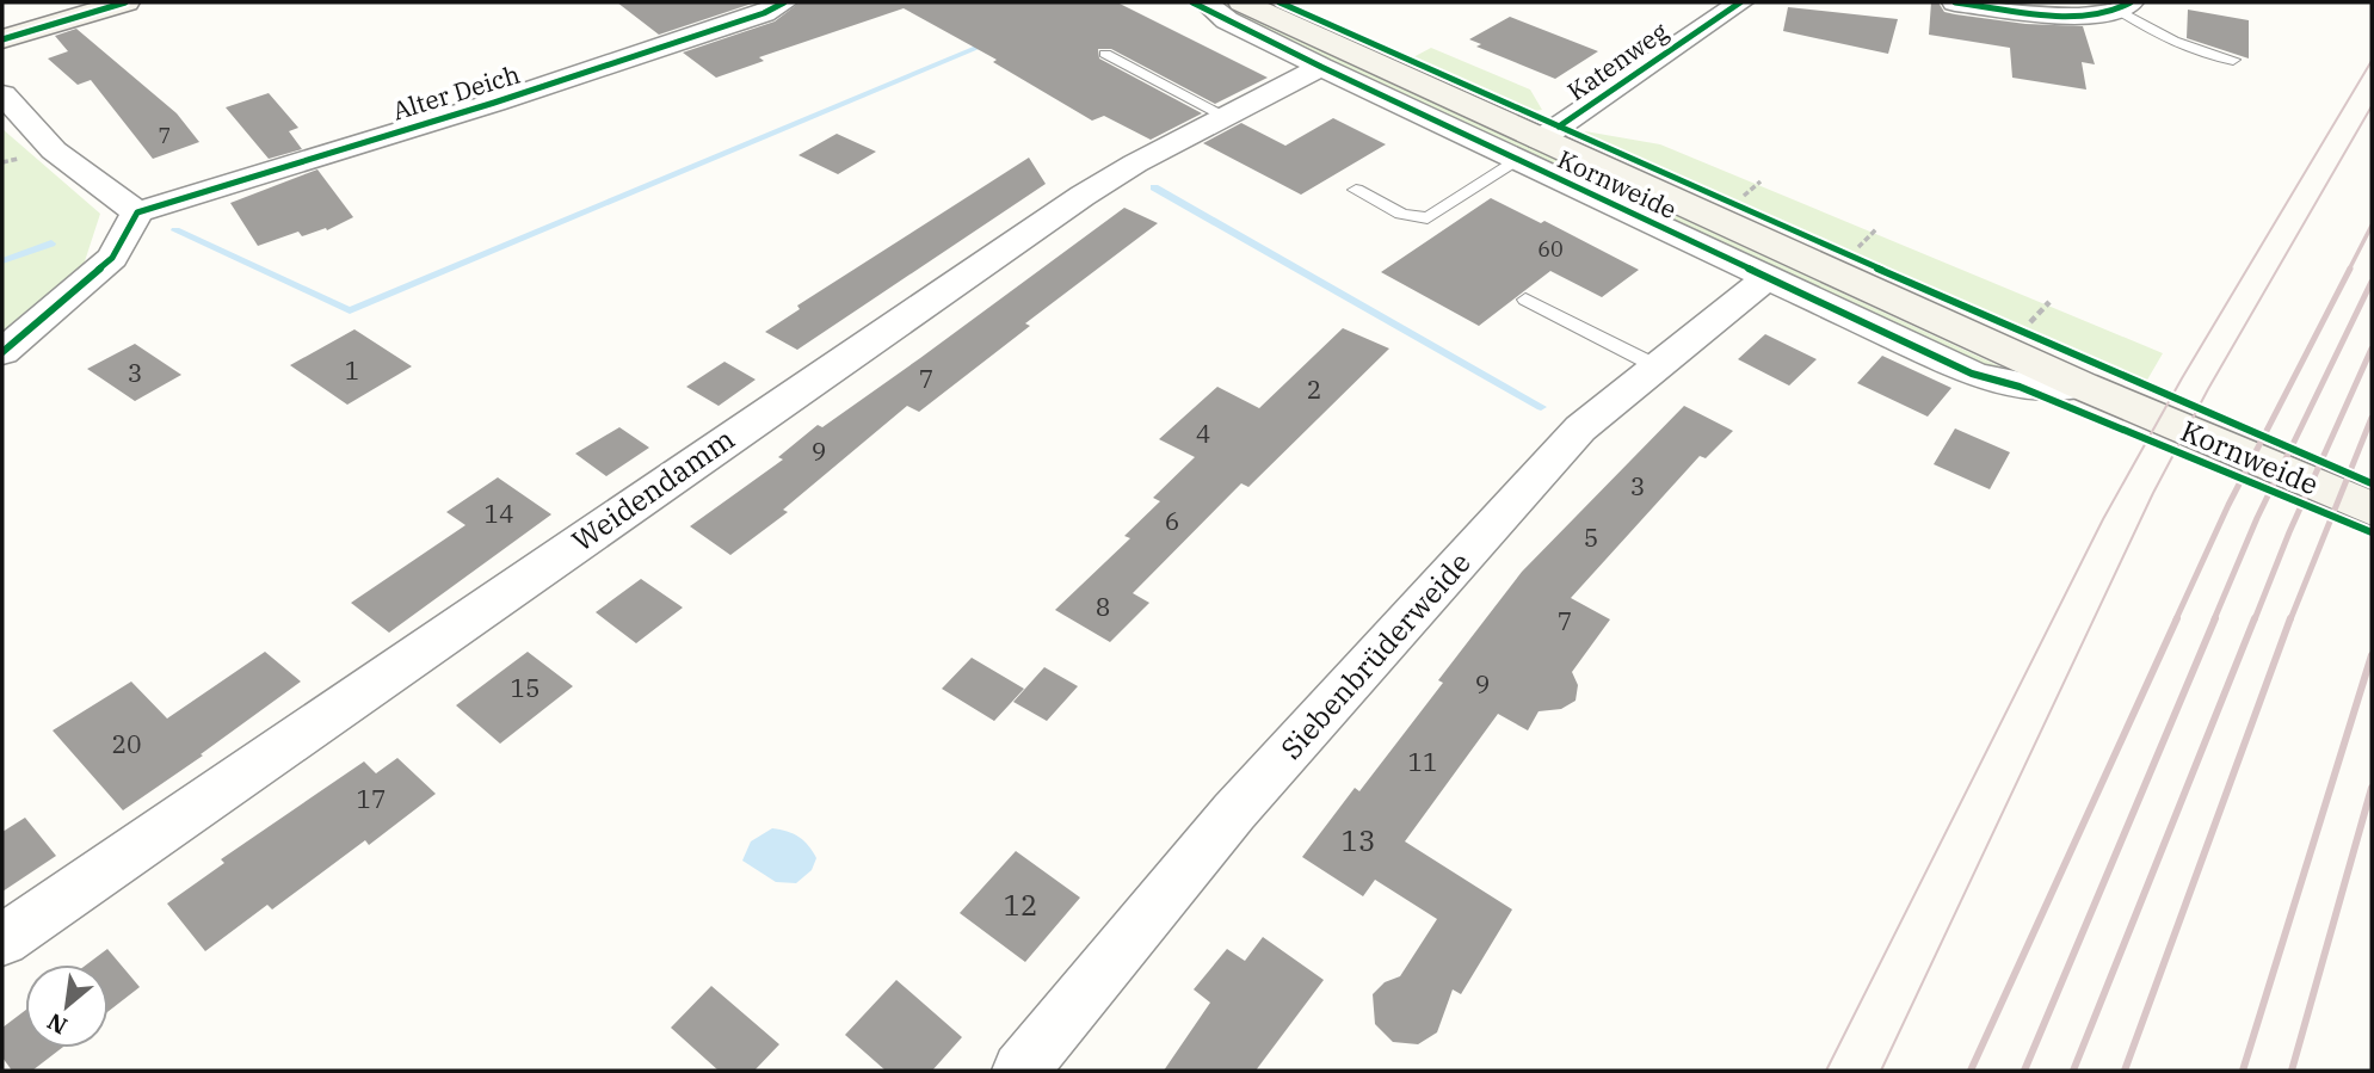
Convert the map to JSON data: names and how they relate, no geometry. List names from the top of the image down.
{
  "streets": {
    "main road": ["Kornweide"],
    "street": [
      "Katenweg",
      "Alter Deich",
      "Weidendamm",
      "Siebenbrüderweide"
    ]
  },
  "crossings": [
    ["Katenweg", "Kornweide"],
    ["Kornweide", "Weidendamm"],
    ["Kornweide", "Siebenbrüderweide"]
  ],
  "house_numbers": [
    "7",
    "60",
    "1",
    "3",
    "7",
    "2",
    "4",
    "9",
    "3",
    "14",
    "6",
    "5",
    "8",
    "7",
    "9",
    "15",
    "20",
    "11",
    "17",
    "13",
    "12"
  ],
  "north": "bottom left"
}
